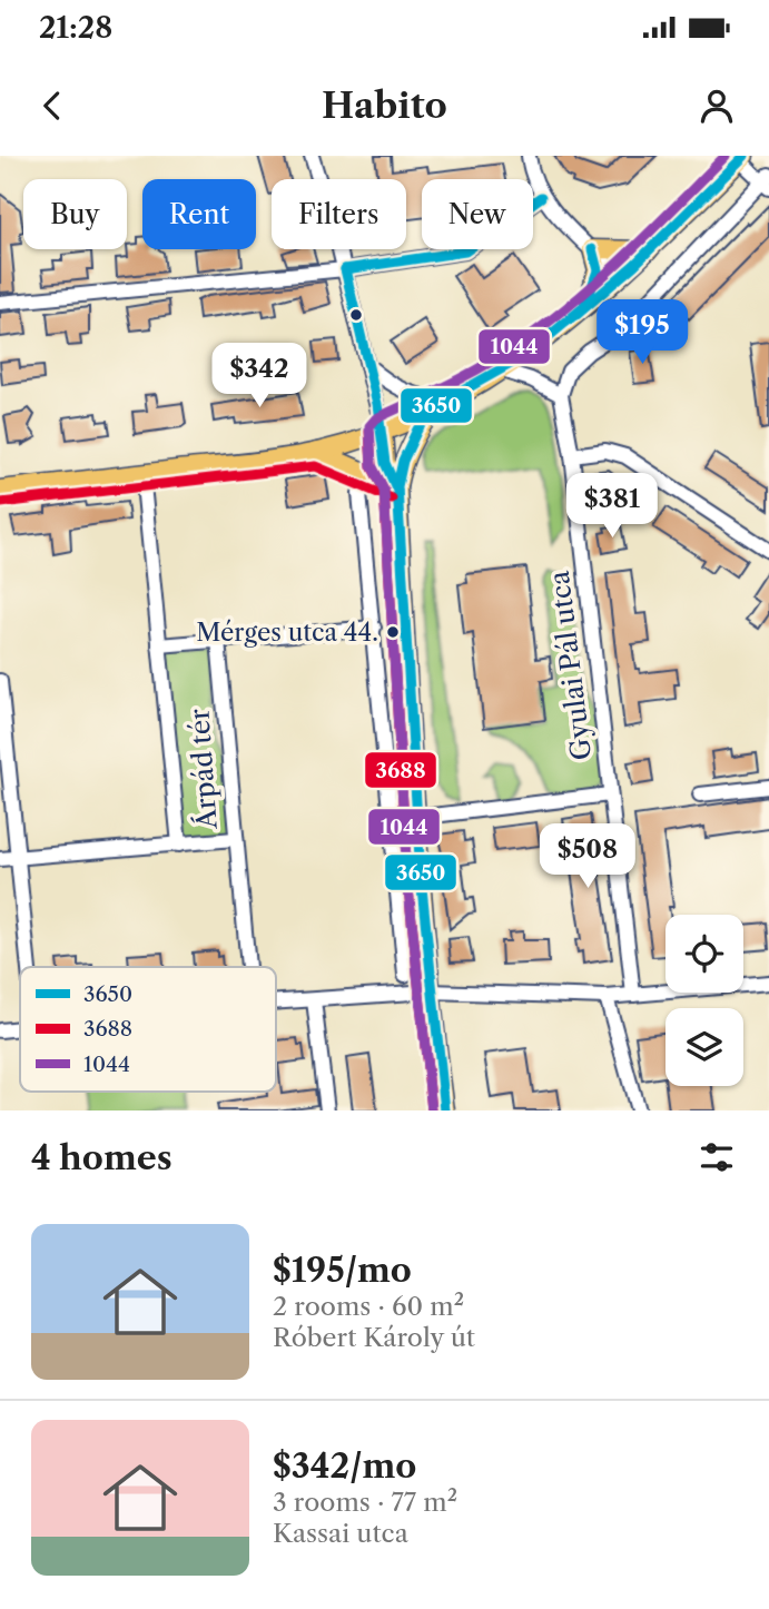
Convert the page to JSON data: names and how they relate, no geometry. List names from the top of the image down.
{
  "streets": {
    "street": ["Gyulai Pál utca", "Árpád tér"]
  },
  "places": ["Mérges utca 44."],
  "lines": ["transit line 3650", "transit line 1044", "transit line 3688"],
  "legend": ["3650", "3688", "1044"],
  "page": {
    "status": "21:28",
    "header": "Habito",
    "chip": [
      "Buy",
      "Rent",
      "Filters",
      "New"
    ],
    "price": [
      "$195",
      "$342",
      "$381",
      "$508"
    ],
    "heading": "4 homes",
    "list": [
      {
        "name": "$195/mo",
        "note": "2 rooms · 60 m² · Róbert Károly út"
      },
      {
        "name": "$342/mo",
        "note": "3 rooms · 77 m² · Kassai utca"
      }
    ]
  }
}
